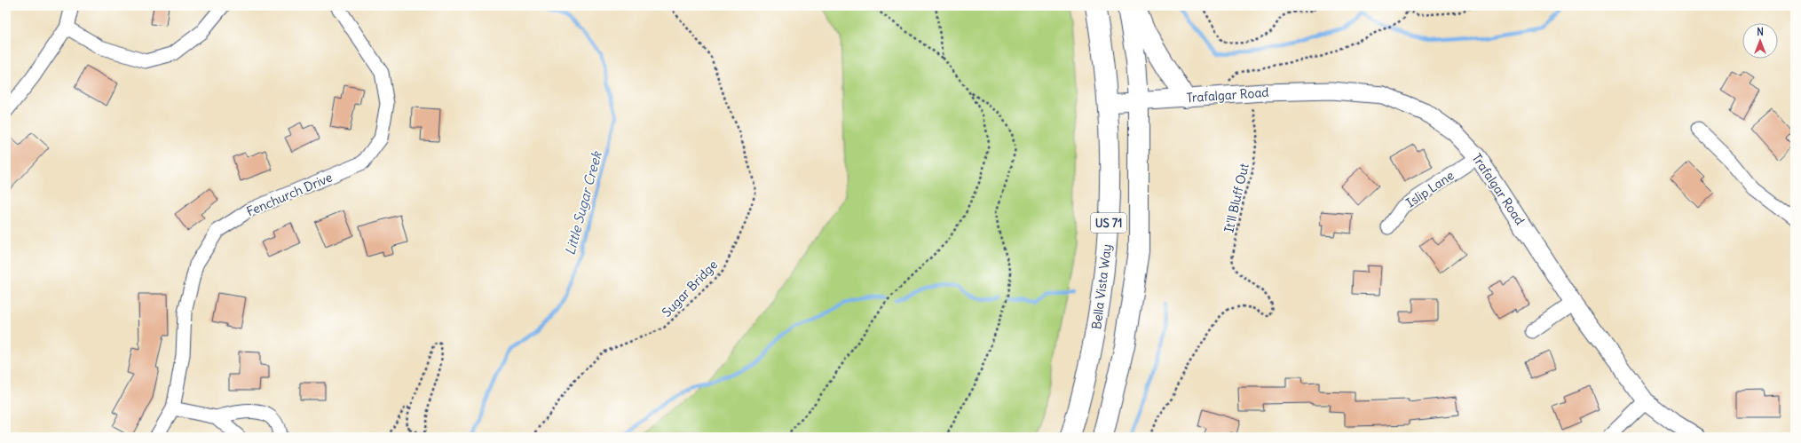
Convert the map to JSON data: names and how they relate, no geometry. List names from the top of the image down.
{
  "streets": {
    "main road": ["US 71", "Bella Vista Way"],
    "street": ["Trafalgar Road", "Islip Lane", "Fenchurch Drive"],
    "path": ["It'll Bluff Out", "Sugar Bridge"]
  },
  "crossings": [
    ["Trafalgar Road", "Islip Lane"],
    ["Trafalgar Road", "It'll Bluff Out"],
    ["Trafalgar Road", "US 71"],
    ["Trafalgar Road", "Bella Vista Way"]
  ],
  "water": ["Little Sugar Creek"],
  "north": "top"
}
